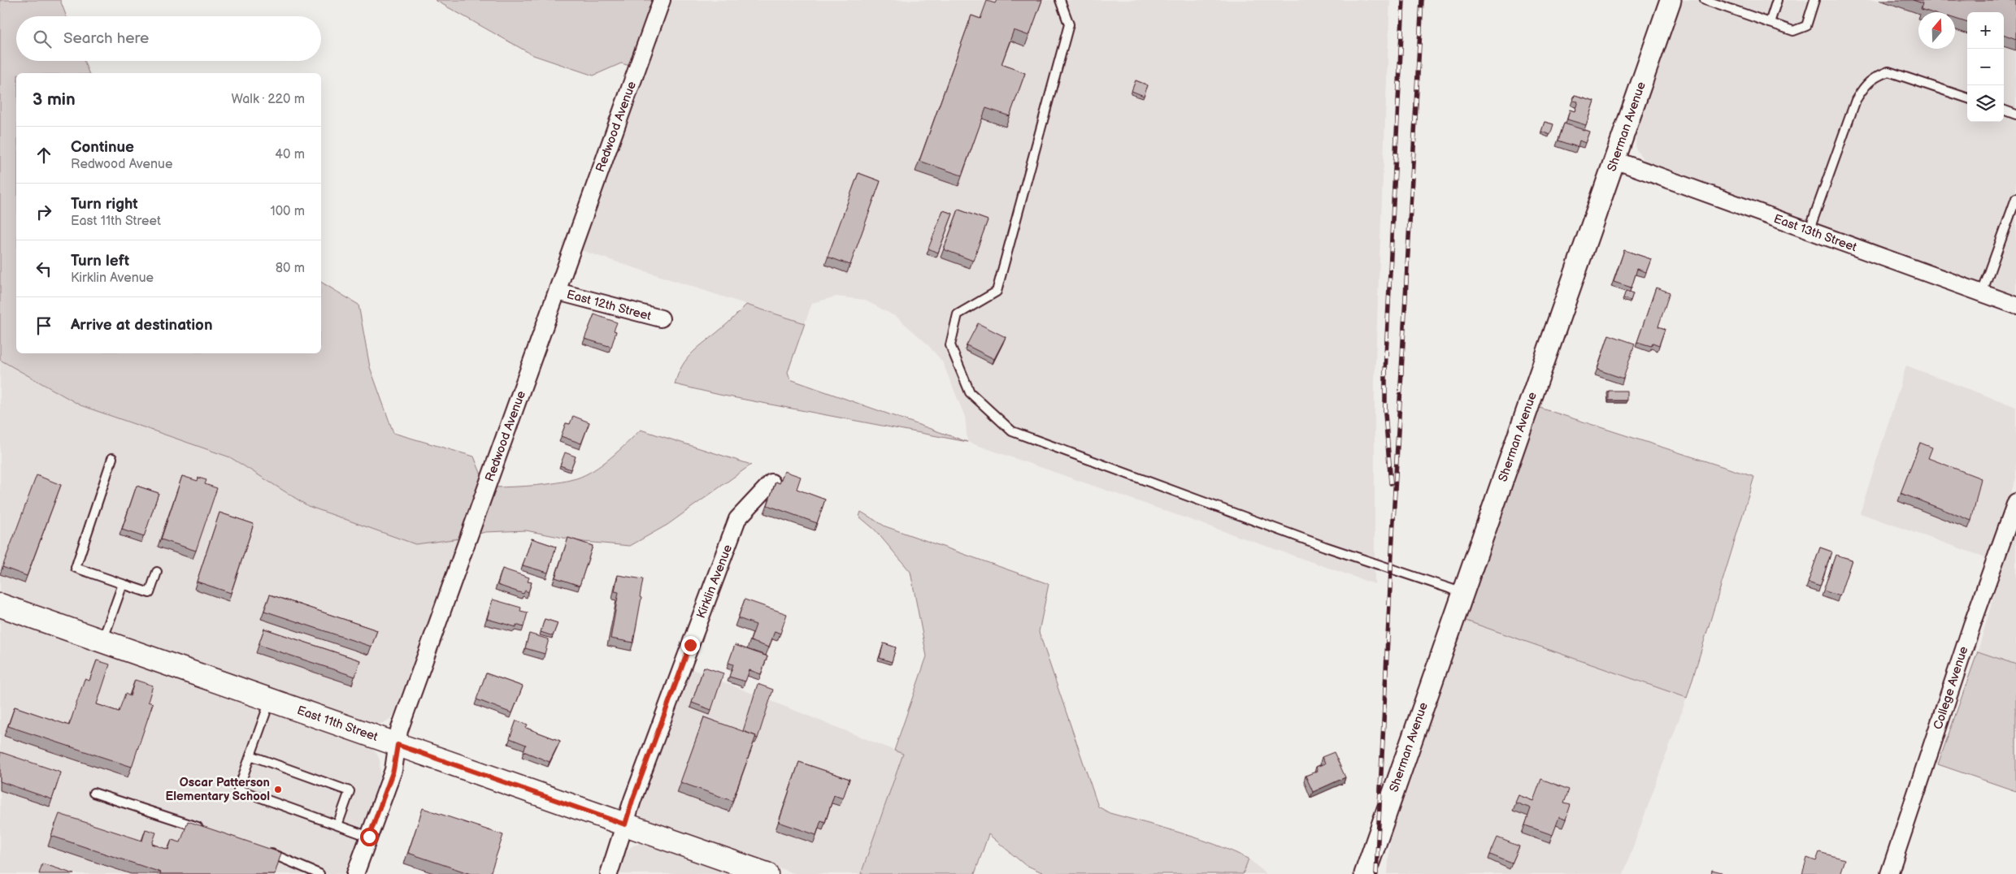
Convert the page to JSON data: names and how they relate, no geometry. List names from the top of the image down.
{
  "streets": {
    "main road": ["East 11th Street"],
    "street": [
      "Redwood Avenue",
      "Sherman Avenue",
      "East 13th Street",
      "East 12th Street",
      "Kirklin Avenue",
      "College Avenue"
    ]
  },
  "crossings": [
    ["Redwood Avenue", "East 12th Street"],
    ["Redwood Avenue", "East 11th Street"],
    ["Sherman Avenue", "East 13th Street"],
    ["Kirklin Avenue", "East 11th Street"]
  ],
  "places": ["Oscar Patterson Elementary School"],
  "north": "top",
  "page": {
    "map_buttons": ["+", "−"],
    "search": "Search here",
    "heading": ["3 min", "Walk · 220 m"],
    "list": [
      ["Continue", "Redwood Avenue", "40 m"],
      ["Turn right", "East 11th Street", "100 m"],
      ["Turn left", "Kirklin Avenue", "80 m"],
      "Arrive at destination"
    ]
  }
}
